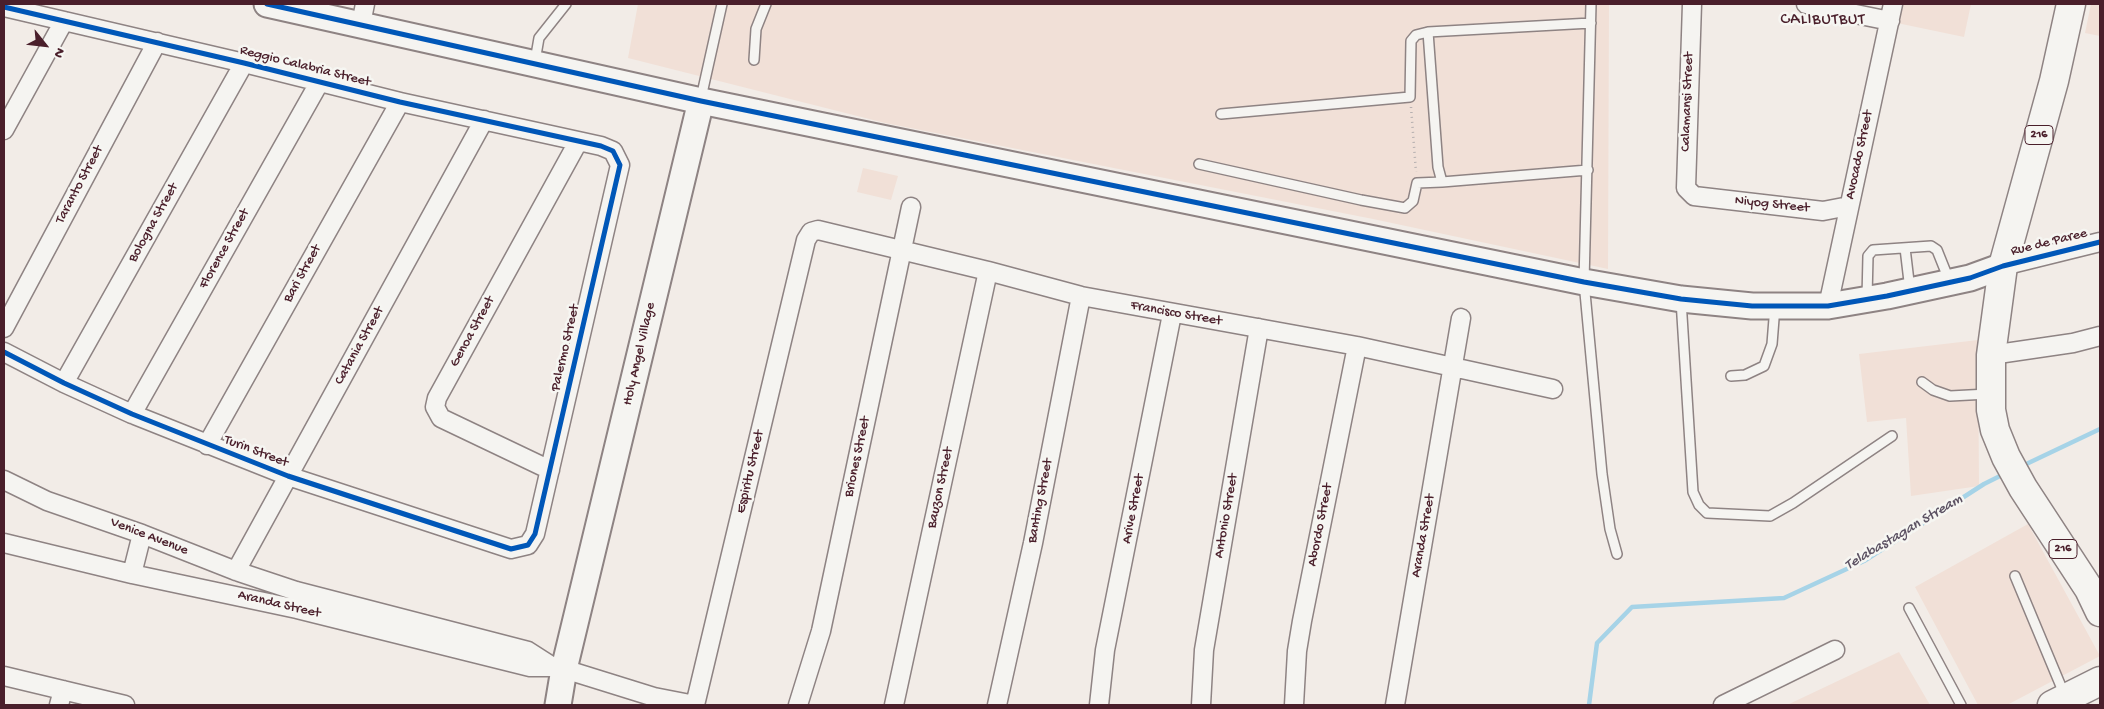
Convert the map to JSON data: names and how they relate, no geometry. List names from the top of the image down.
{
  "streets": {
    "main road": ["216"],
    "street": [
      "Reggio Calabria Street",
      "Calamansi Street",
      "Avocado Street",
      "Taranto Street",
      "Niyog Street",
      "Bologna Street",
      "Rue de Paree",
      "Florence Street",
      "Bari Street",
      "Francisco Street",
      "Genoa Street",
      "Catania Street",
      "Palermo Street",
      "Holy Angel Village",
      "Turin Street",
      "Briones Street",
      "Espiritu Street",
      "Bauzon Street",
      "Banting Street",
      "Arive Street",
      "Antonio Street",
      "Abordo Street",
      "Aranda Street",
      "Venice Avenue"
    ]
  },
  "crossings": [
    ["Reggio Calabria Street", "Taranto Street"],
    ["Reggio Calabria Street", "Bologna Street"],
    ["Reggio Calabria Street", "Florence Street"],
    ["Reggio Calabria Street", "Bari Street"],
    ["Reggio Calabria Street", "Genoa Street"],
    ["Reggio Calabria Street", "Catania Street"],
    ["Reggio Calabria Street", "Palermo Street"],
    ["Calamansi Street", "Niyog Street"],
    ["216", "Rue de Paree"],
    ["Avocado Street", "Niyog Street"],
    ["Bologna Street", "Turin Street"],
    ["Florence Street", "Turin Street"],
    ["Bari Street", "Turin Street"],
    ["Francisco Street", "Briones Street"],
    ["Francisco Street", "Espiritu Street"],
    ["Francisco Street", "Bauzon Street"],
    ["Francisco Street", "Banting Street"],
    ["Francisco Street", "Arive Street"],
    ["Francisco Street", "Antonio Street"],
    ["Francisco Street", "Abordo Street"],
    ["Francisco Street", "Aranda Street"],
    ["Genoa Street", "Palermo Street"],
    ["Catania Street", "Turin Street"],
    ["Catania Street", "Venice Avenue"],
    ["Palermo Street", "Turin Street"],
    ["Holy Angel Village", "Aranda Street"],
    ["Espiritu Street", "Aranda Street"],
    ["Aranda Street", "Venice Avenue"]
  ],
  "districts": ["CALIBUTBUT"],
  "water": ["Telabastagan Stream"],
  "north": "bottom right"
}
